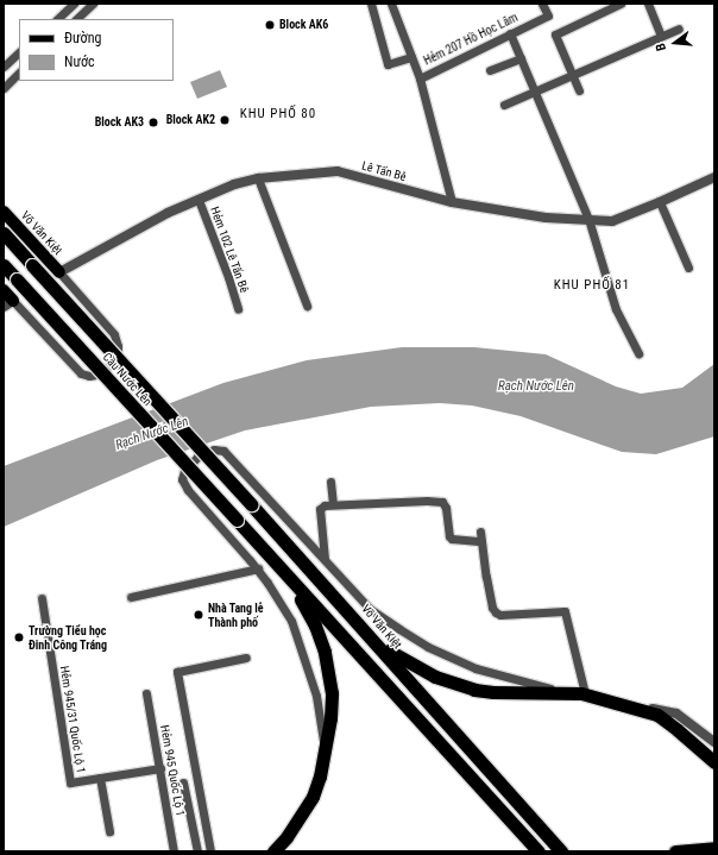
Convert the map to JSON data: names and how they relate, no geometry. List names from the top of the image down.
{
  "streets": {
    "highway": ["Võ Văn Kiệt", "Cầu Nước Lên"],
    "street": [
      "Hẻm 207 Hồ Học Lãm",
      "Lê Tấn Bê",
      "Hẻm 102 Lê Tấn Bê",
      "Hẻm 945/31 Quốc Lộ 1",
      "Hẻm 945 Quốc Lộ 1"
    ]
  },
  "crossings": [
    ["Lê Tấn Bê", "Võ Văn Kiệt"],
    ["Lê Tấn Bê", "Hẻm 102 Lê Tấn Bê"],
    ["Võ Văn Kiệt", "Cầu Nước Lên"],
    ["Hẻm 945/31 Quốc Lộ 1", "Hẻm 945 Quốc Lộ 1"]
  ],
  "districts": ["KHU PHỐ 80", "KHU PHỐ 81"],
  "water": ["Rạch Nước Lên"],
  "places": [
    "Block AK6",
    "Block AK2",
    "Block AK3",
    "Nhà Tang lễ Thành phố",
    "Trường Tiểu học Đinh Công Tráng"
  ],
  "legend": ["Đường", "Nước"],
  "north": "left"
}
